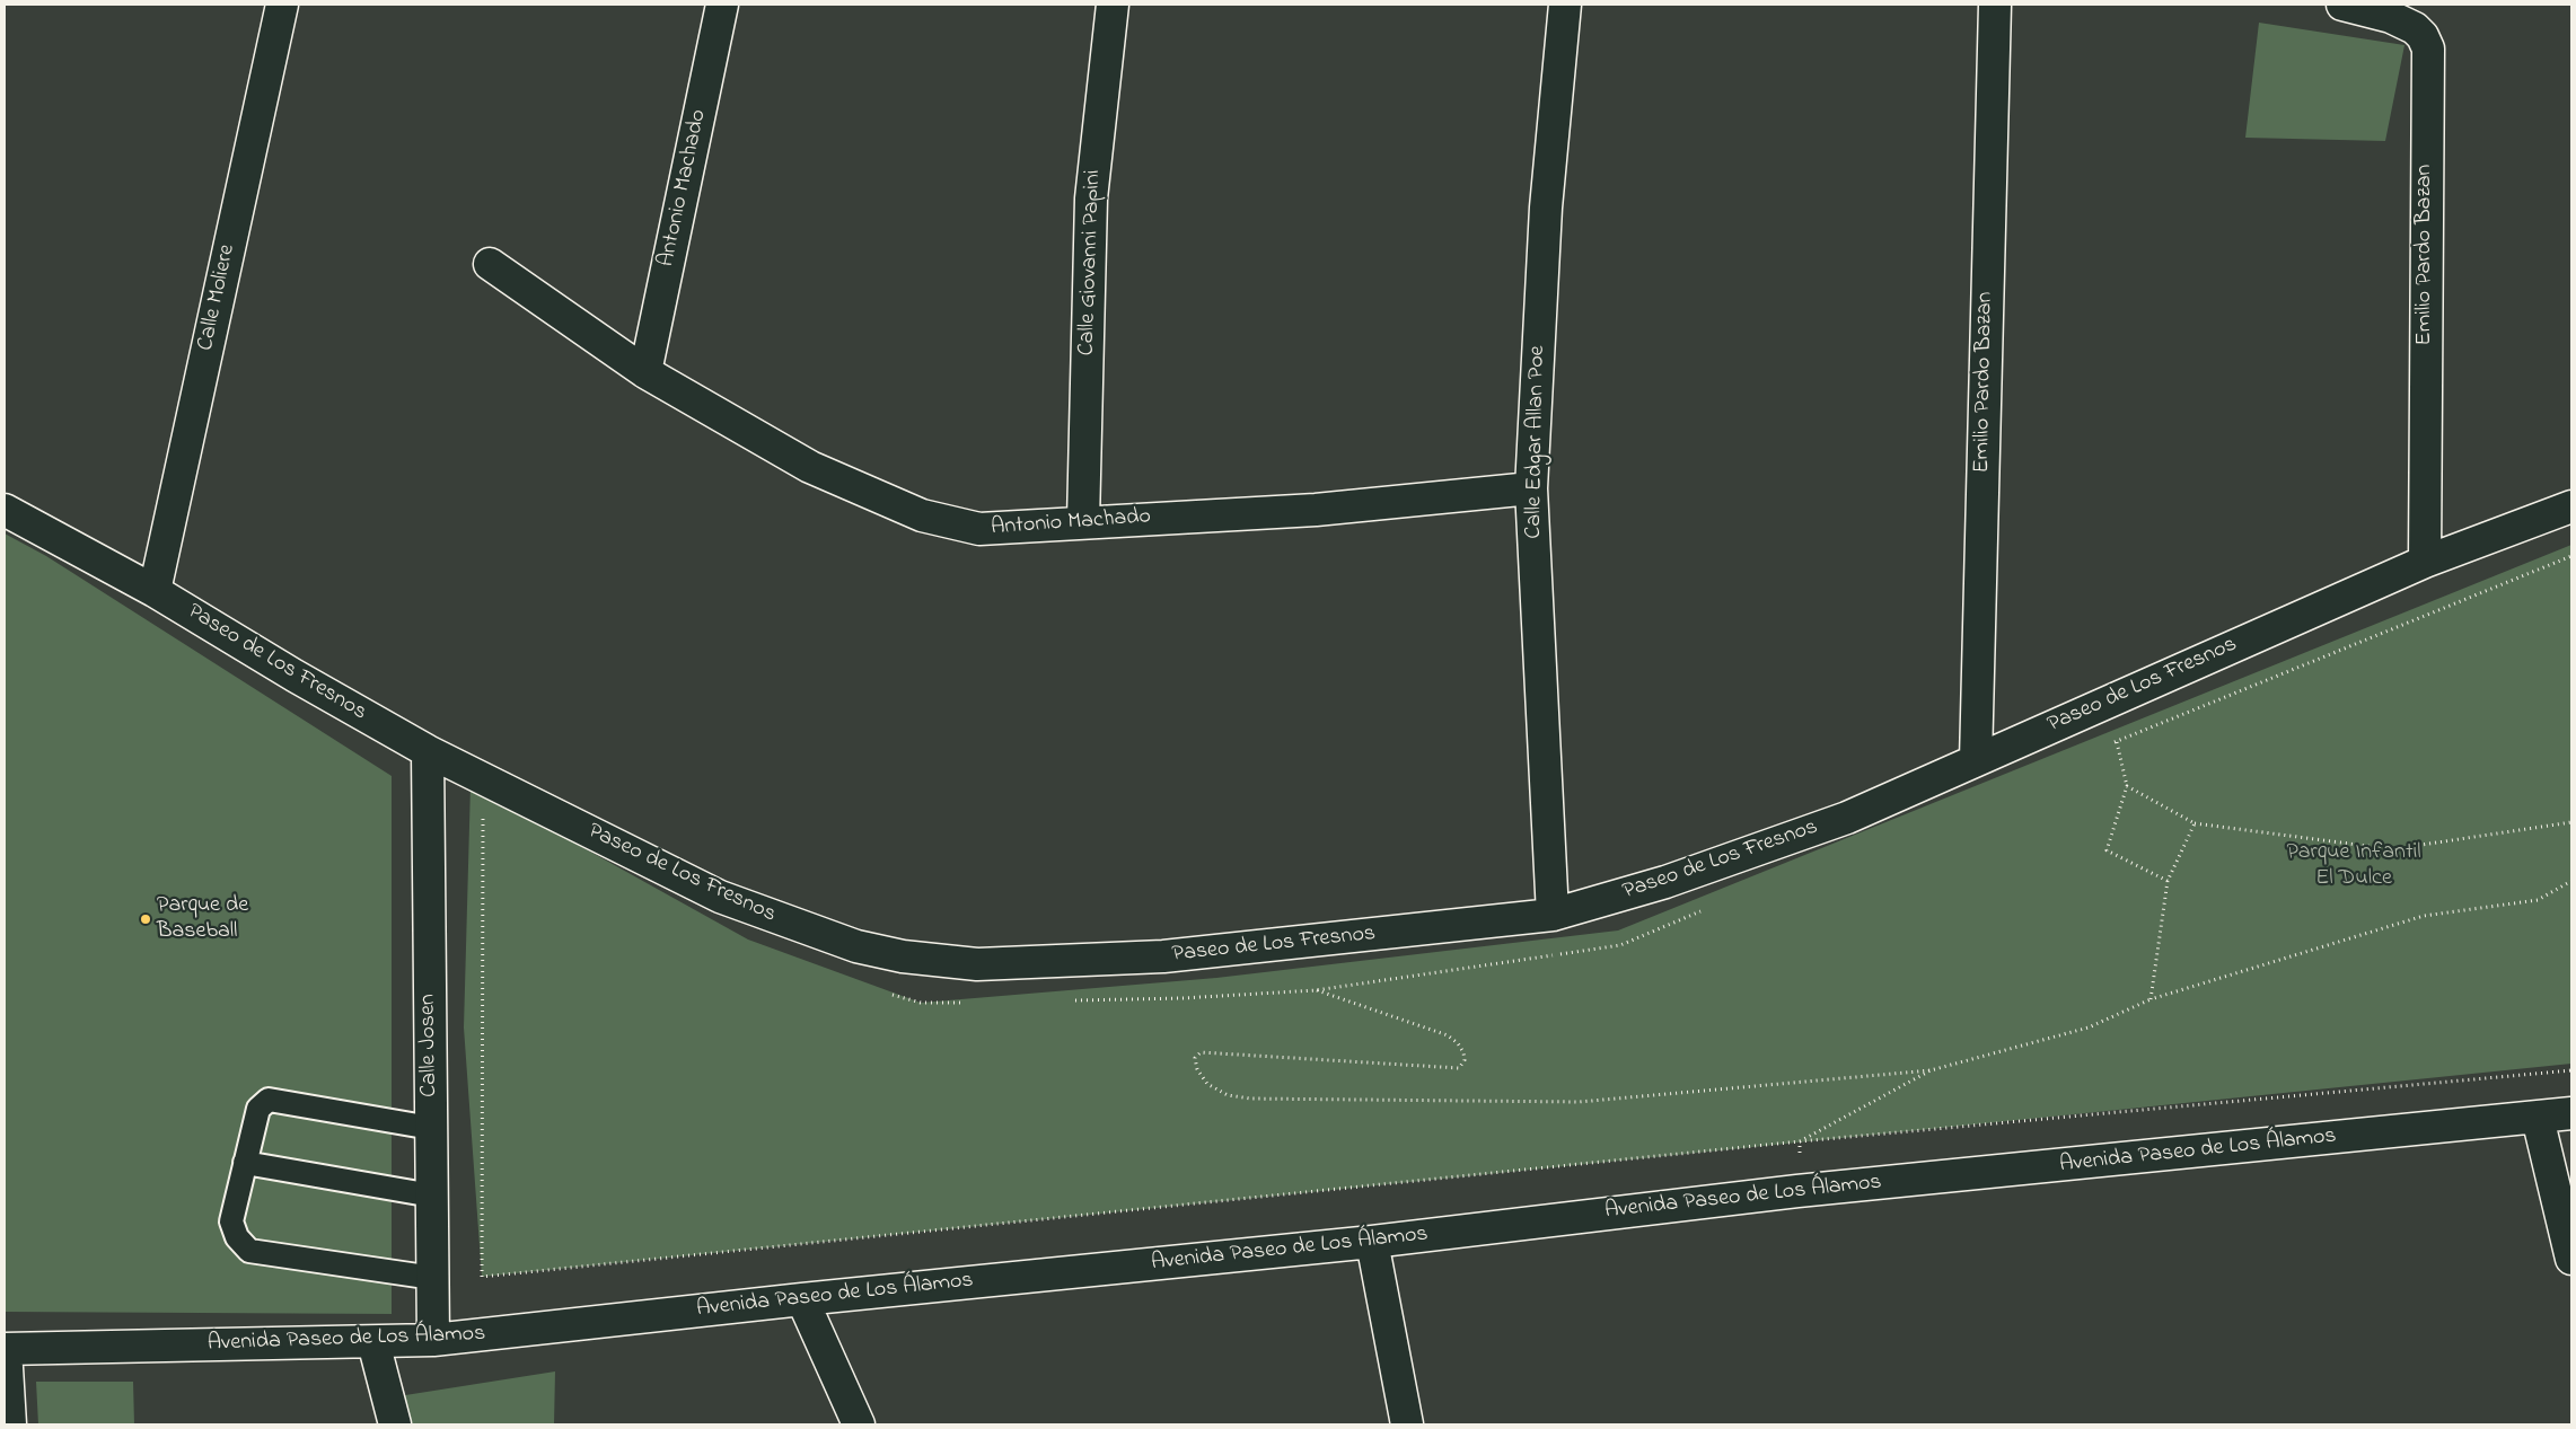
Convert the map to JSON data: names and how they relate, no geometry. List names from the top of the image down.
{
  "streets": {
    "street": [
      "Antonio Machado",
      "Emilio Pardo Bazan",
      "Calle Giovanni Papini",
      "Calle Moliere",
      "Calle Edgar Allan Poe",
      "Paseo de Los Fresnos",
      "Calle Josen",
      "Avenida Paseo de Los Álamos"
    ]
  },
  "crossings": [
    ["Antonio Machado", "Calle Giovanni Papini"],
    ["Antonio Machado", "Calle Edgar Allan Poe"],
    ["Emilio Pardo Bazan", "Paseo de Los Fresnos"],
    ["Calle Moliere", "Paseo de Los Fresnos"],
    ["Calle Edgar Allan Poe", "Paseo de Los Fresnos"],
    ["Paseo de Los Fresnos", "Calle Josen"],
    ["Calle Josen", "Avenida Paseo de Los Álamos"]
  ],
  "parks": ["Parque Infantil El Dulce"],
  "places": ["Parque de Baseball"]
}
